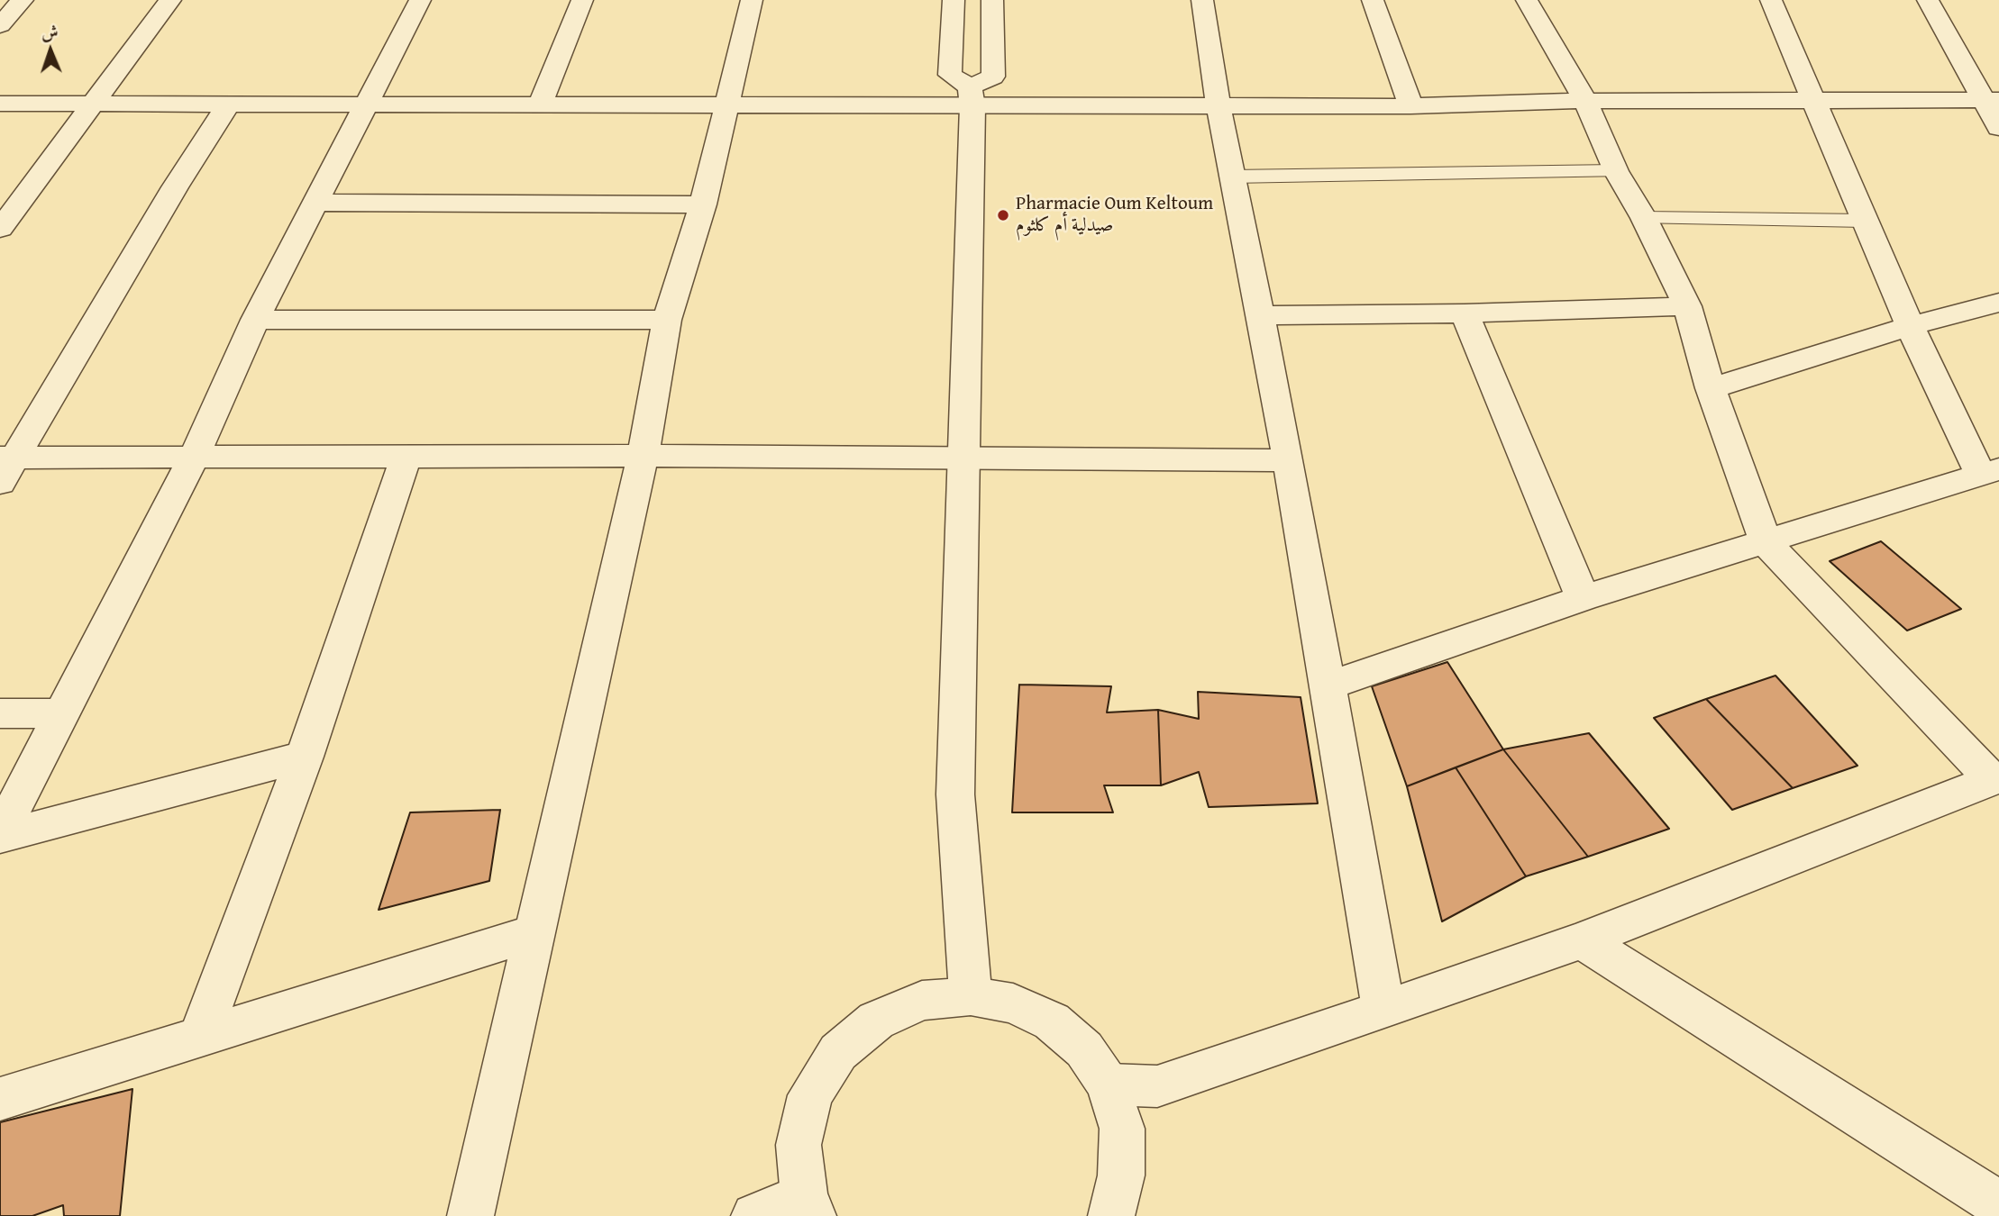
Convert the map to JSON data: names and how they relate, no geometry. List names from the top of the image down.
{
  "places": ["Pharmacie Oum Keltoum صيدلية أم كلثوم"],
  "north": "top"
}
